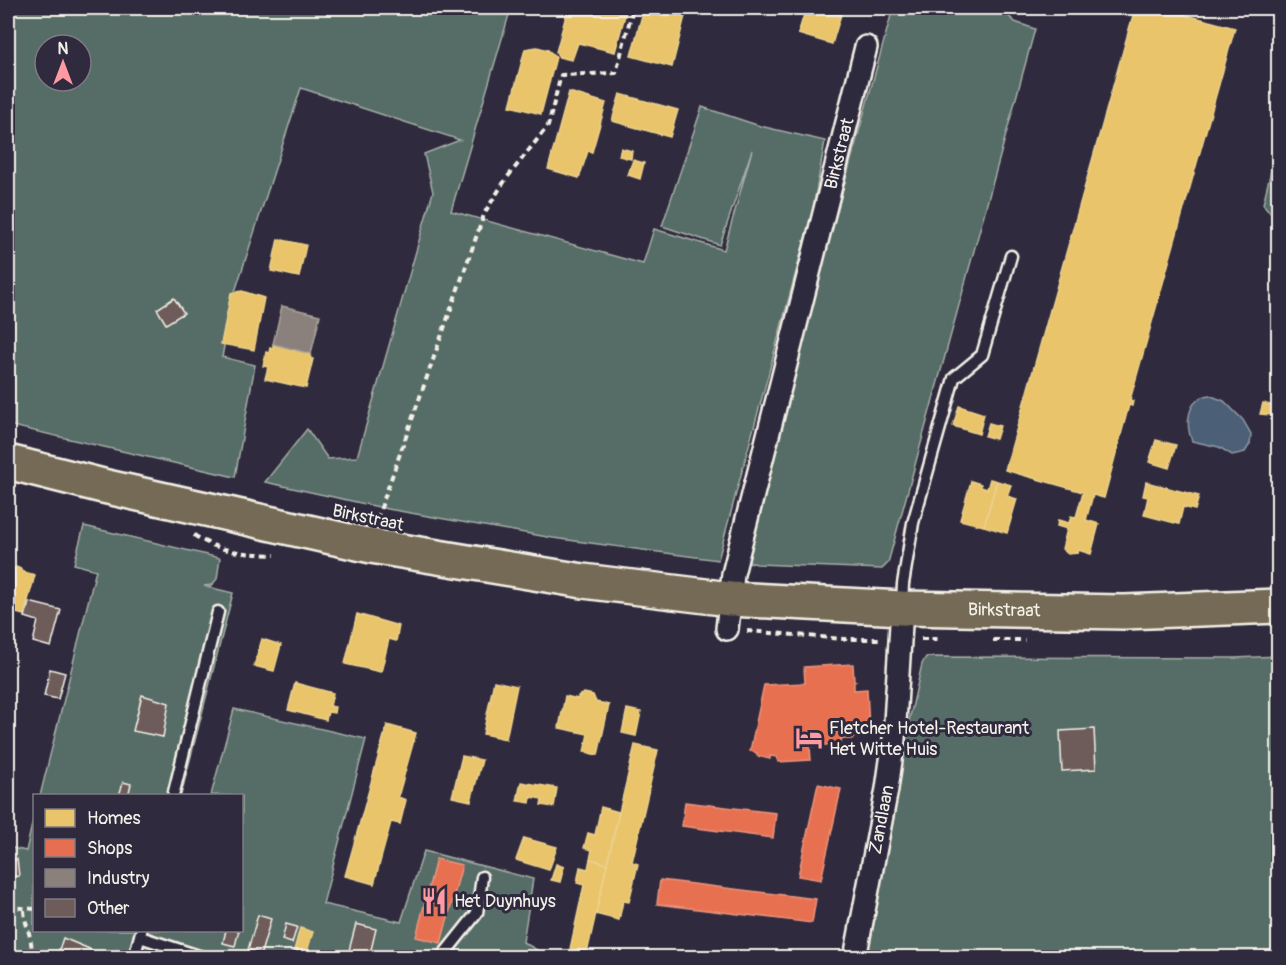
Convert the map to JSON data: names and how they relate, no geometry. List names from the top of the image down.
{
  "streets": {
    "main road": ["Birkstraat"],
    "street": ["Zandlaan"]
  },
  "crossings": [
    ["Birkstraat", "Zandlaan"]
  ],
  "places": {
    "hotel": ["Fletcher Hotel-Restaurant Het Witte Huis"],
    "restaurant": ["Het Duynhuys"]
  },
  "legend": [
    "Homes",
    "Shops",
    "Industry",
    "Other"
  ],
  "north": "top"
}
